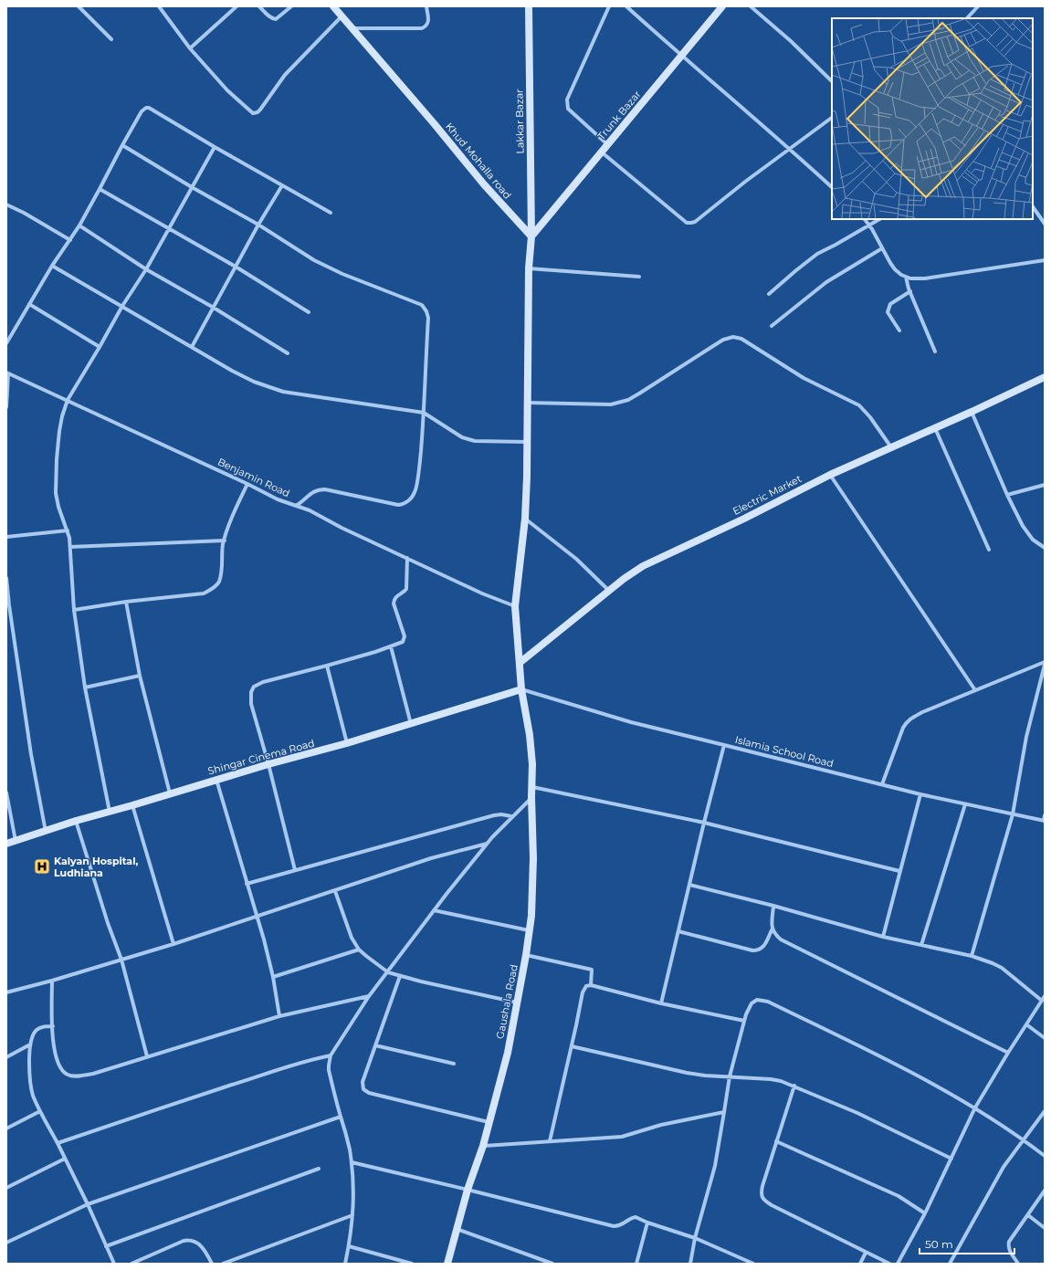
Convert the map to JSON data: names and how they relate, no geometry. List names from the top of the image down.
{
  "streets": {
    "street": [
      "Trunk Bazar",
      "Lakkar Bazar",
      "Khud Mohalla road",
      "Benjamin Road",
      "Electric Market",
      "Islamia School Road",
      "Shingar Cinema Road",
      "Gaushala Road"
    ]
  },
  "crossings": [
    ["Trunk Bazar", "Lakkar Bazar"],
    ["Trunk Bazar", "Khud Mohalla road"],
    ["Lakkar Bazar", "Khud Mohalla road"],
    ["Benjamin Road", "Gaushala Road"],
    ["Electric Market", "Gaushala Road"],
    ["Islamia School Road", "Shingar Cinema Road"],
    ["Islamia School Road", "Gaushala Road"],
    ["Shingar Cinema Road", "Gaushala Road"]
  ],
  "places": {
    "hospital": ["Kalyan Hospital, Ludhiana"]
  },
  "scale_bar": "50 m"
}
